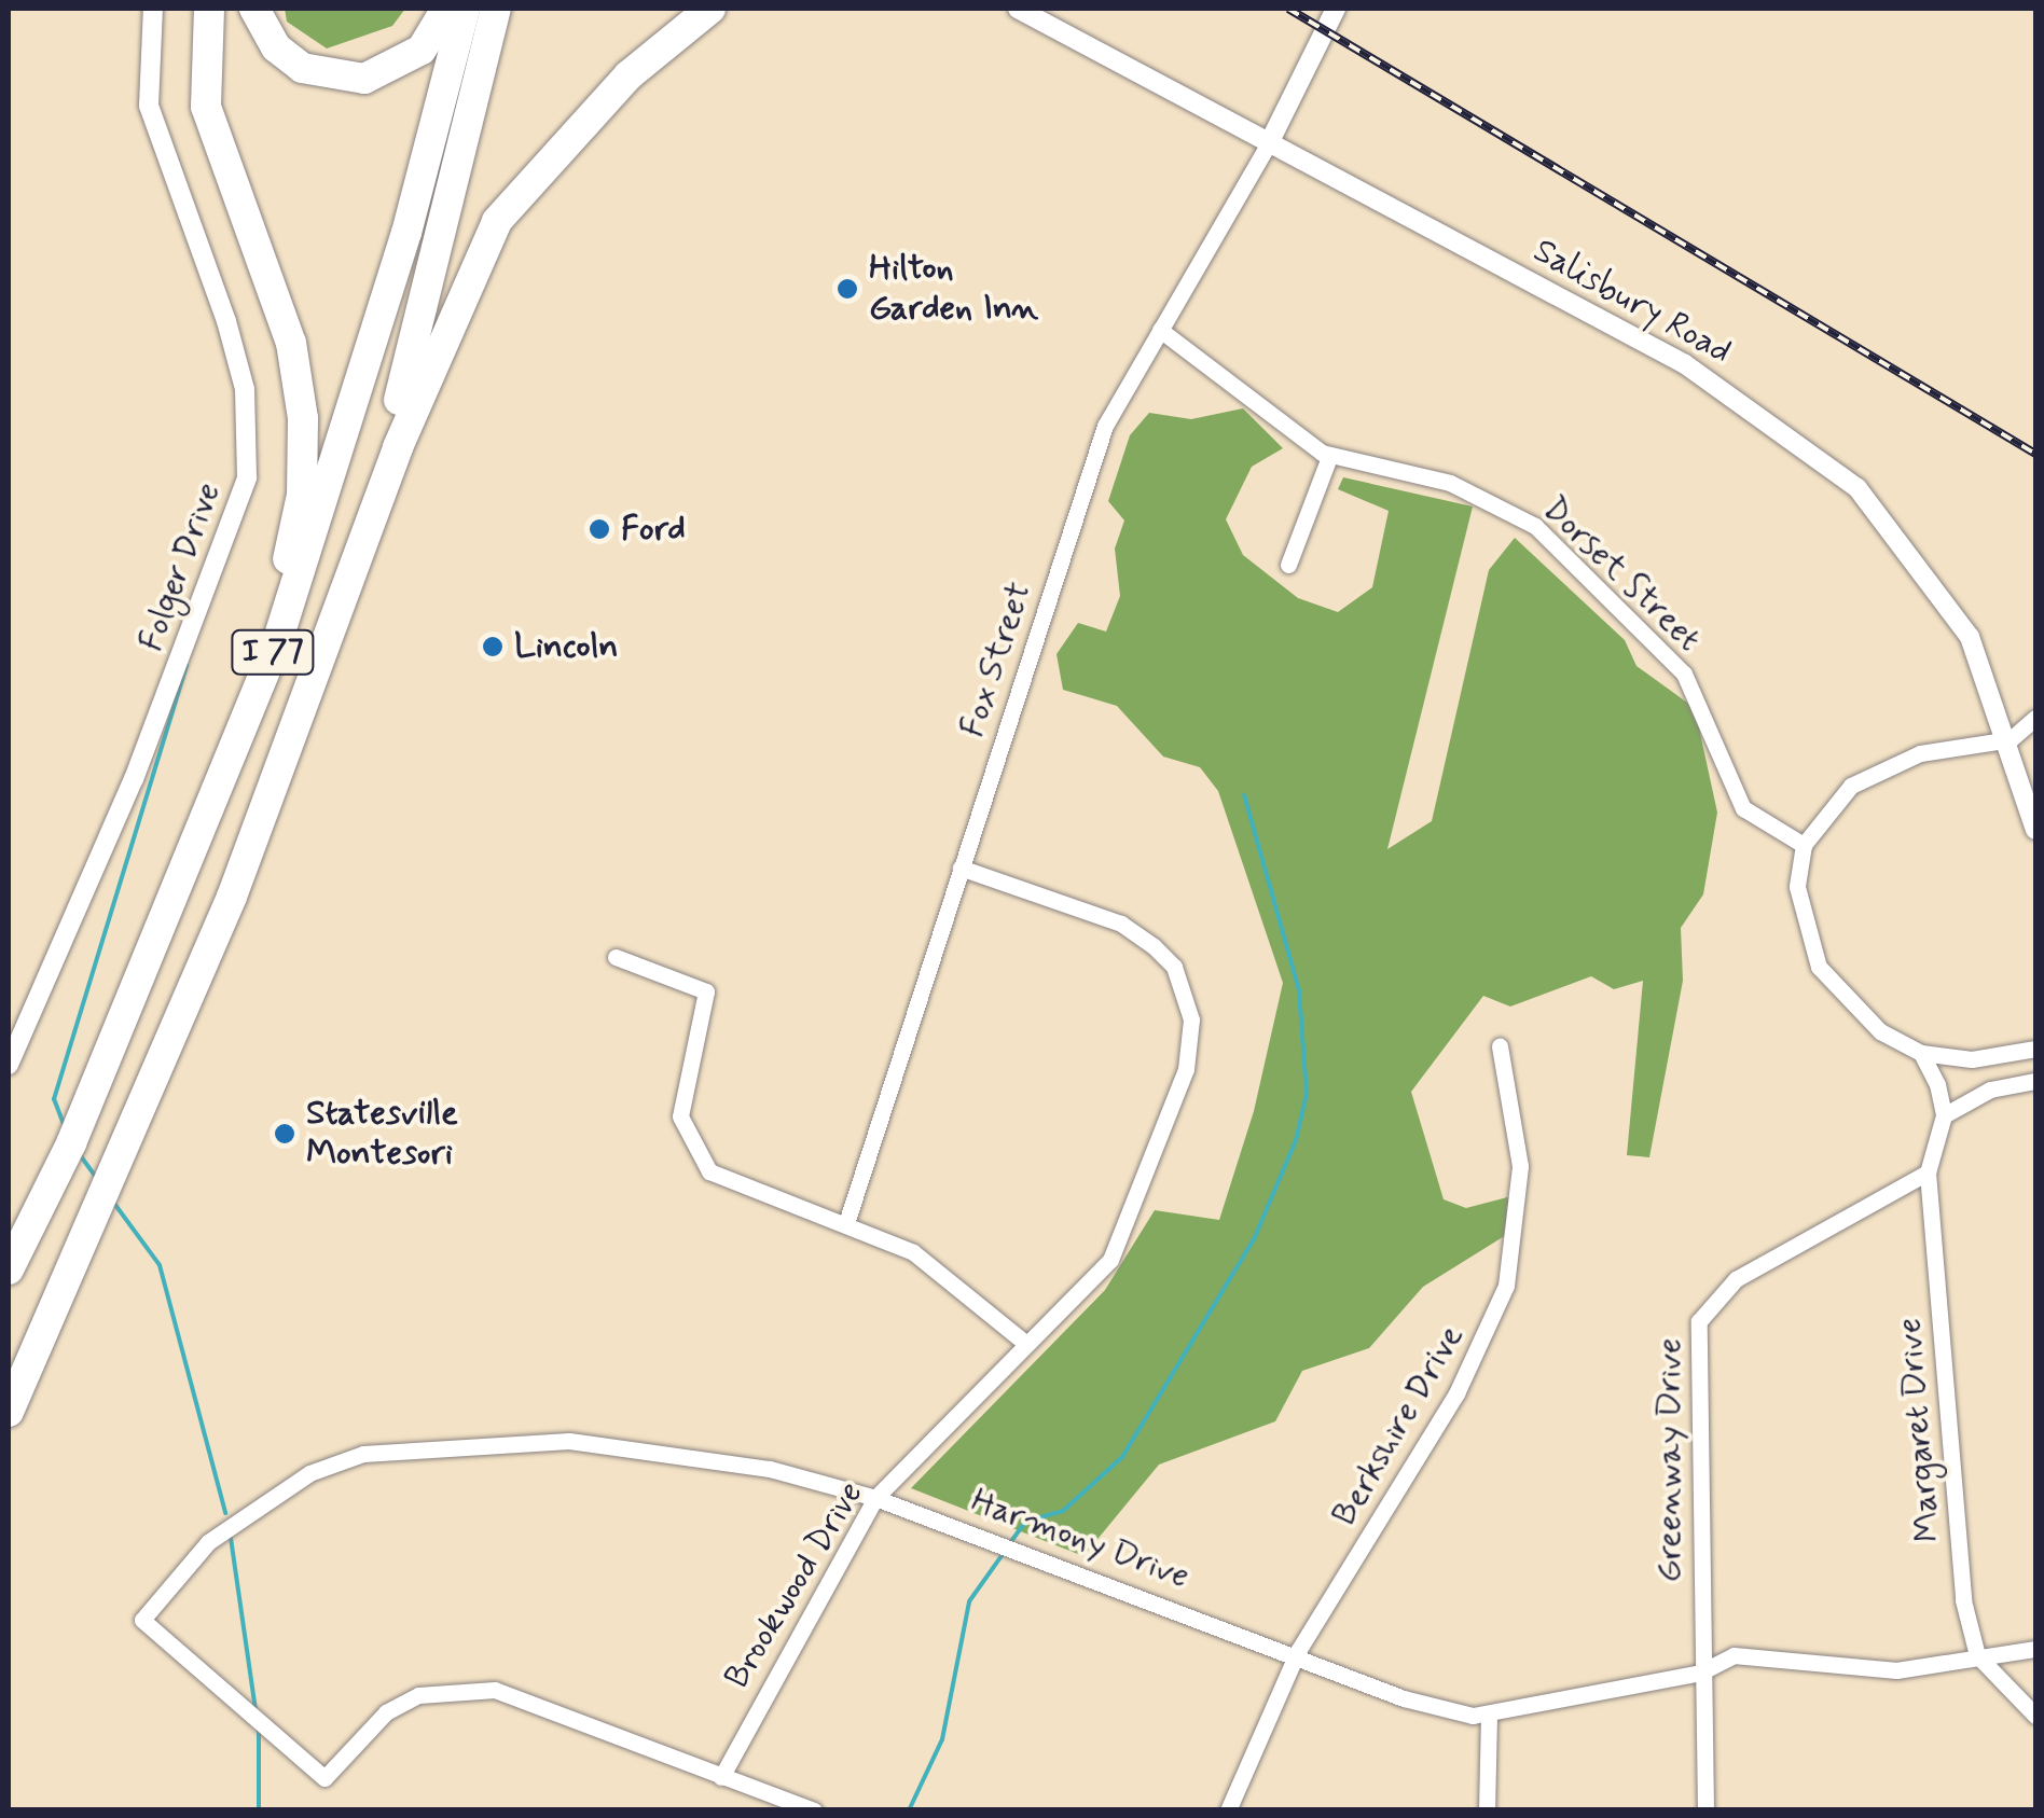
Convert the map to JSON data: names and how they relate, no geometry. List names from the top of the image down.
{
  "streets": {
    "highway": ["I 77"],
    "street": [
      "Salisbury Road",
      "Folger Drive",
      "Dorset Street",
      "Fox Street",
      "Berkshire Drive",
      "Margaret Drive",
      "Greenway Drive",
      "Harmony Drive",
      "Brookwood Drive"
    ]
  },
  "crossings": [
    ["Salisbury Road", "Fox Street"],
    ["Dorset Street", "Fox Street"],
    ["Fox Street", "Brookwood Drive"],
    ["Berkshire Drive", "Harmony Drive"],
    ["Margaret Drive", "Greenway Drive"],
    ["Margaret Drive", "Harmony Drive"],
    ["Greenway Drive", "Harmony Drive"],
    ["Harmony Drive", "Brookwood Drive"]
  ],
  "places": [
    "Hilton Garden Inn",
    "Ford",
    "Lincoln",
    "Statesville Montesori"
  ]
}
